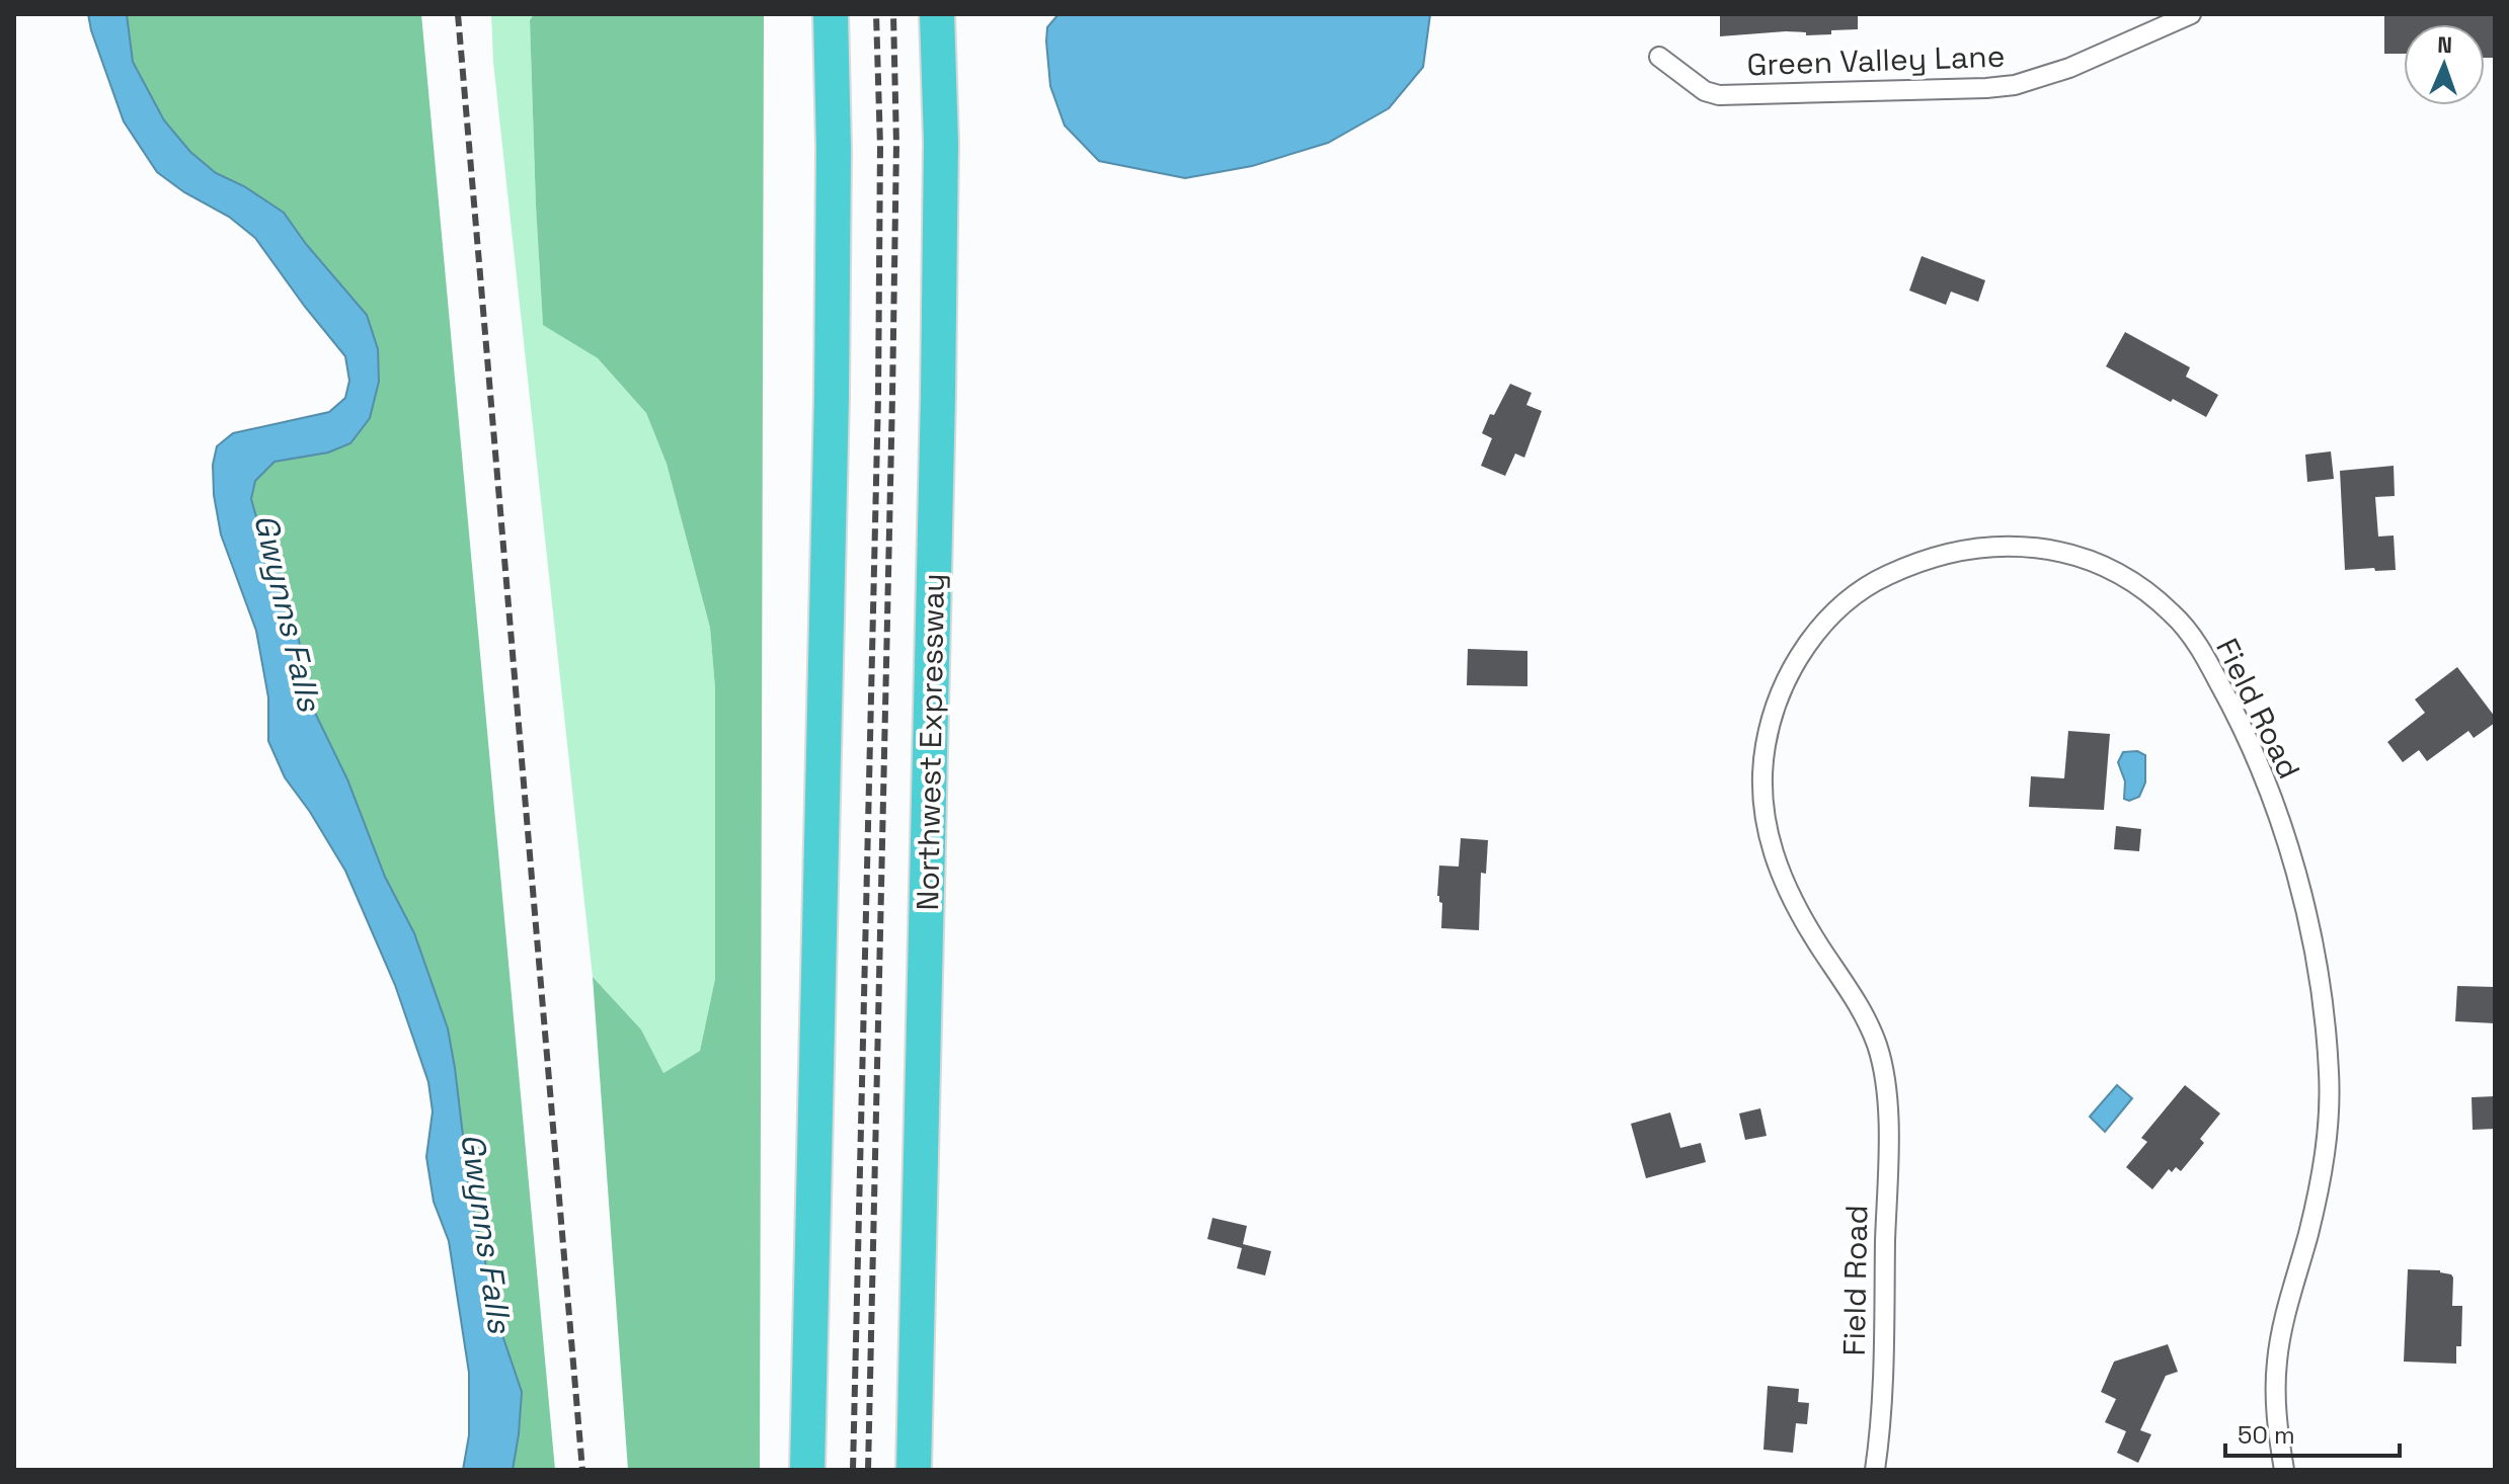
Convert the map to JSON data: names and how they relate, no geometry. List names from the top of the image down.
{
  "streets": {
    "highway": ["Northwest Expressway"],
    "street": ["Green Valley Lane", "Field Road"]
  },
  "water": ["Gwynns Falls"],
  "scale_bar": "50 m",
  "north": "top"
}
